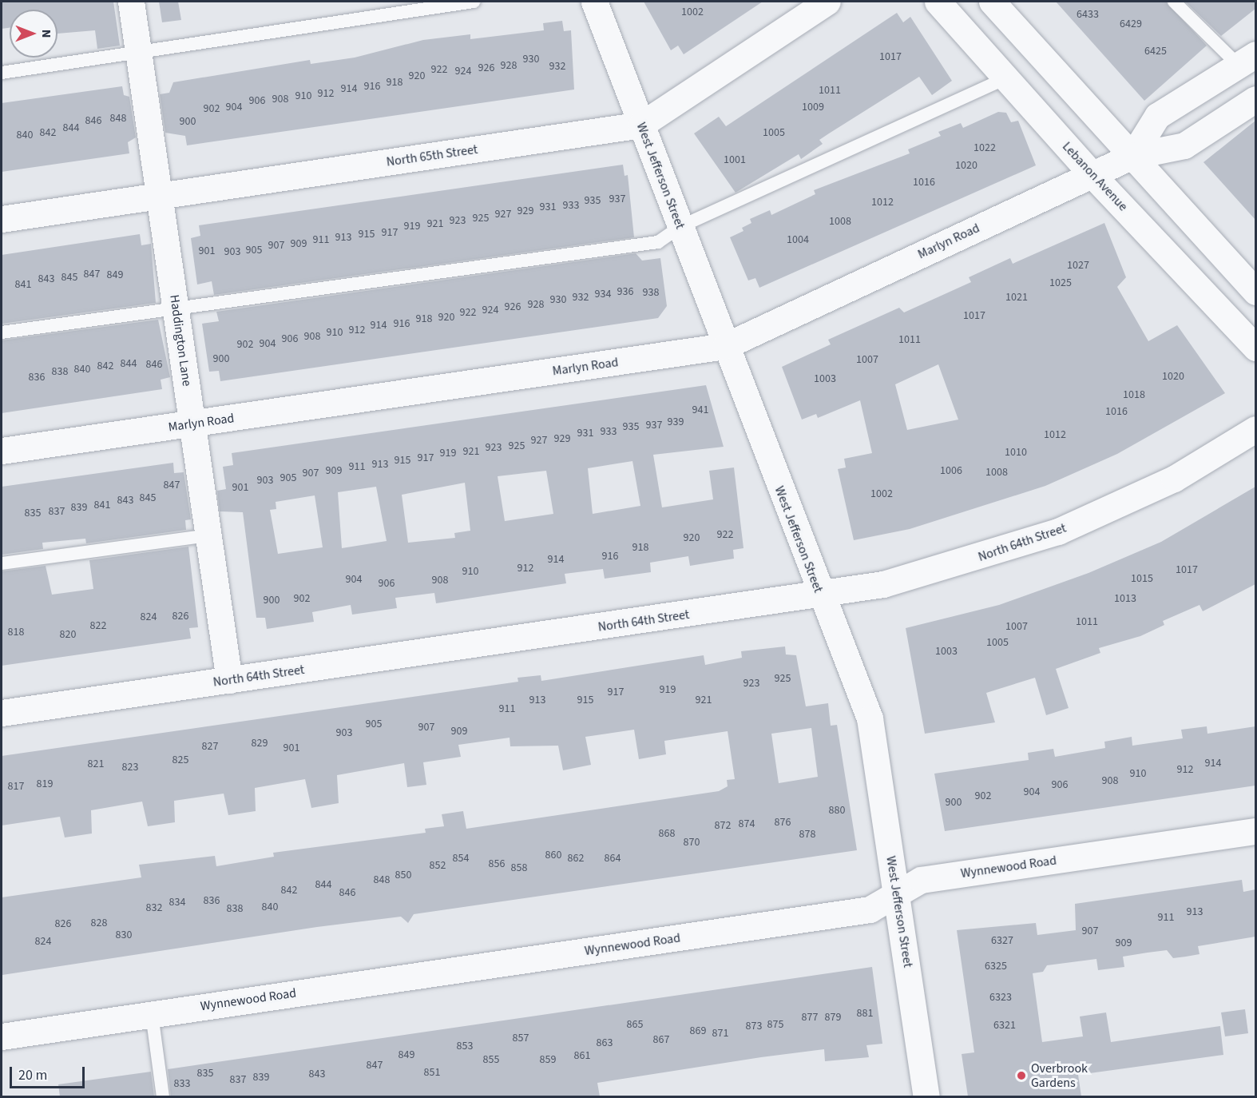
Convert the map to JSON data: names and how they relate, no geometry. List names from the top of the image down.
{
  "streets": {
    "street": [
      "North 65th Street",
      "West Jefferson Street",
      "Lebanon Avenue",
      "Marlyn Road",
      "Haddington Lane",
      "North 64th Street",
      "Wynnewood Road"
    ]
  },
  "crossings": [
    ["North 65th Street", "West Jefferson Street"],
    ["North 65th Street", "Haddington Lane"],
    ["West Jefferson Street", "Marlyn Road"],
    ["West Jefferson Street", "North 64th Street"],
    ["West Jefferson Street", "Wynnewood Road"],
    ["Lebanon Avenue", "Marlyn Road"],
    ["Marlyn Road", "Haddington Lane"],
    ["Haddington Lane", "North 64th Street"]
  ],
  "places": ["Overbrook Gardens"],
  "house_numbers": [
    "1002",
    "6433",
    "6429",
    "6425",
    "1017",
    "930",
    "928",
    "932",
    "926",
    "922",
    "924",
    "920",
    "918",
    "916",
    "914",
    "1011",
    "912",
    "910",
    "908",
    "906",
    "904",
    "1009",
    "902",
    "848",
    "846",
    "900",
    "844",
    "842",
    "1005",
    "840",
    "1022",
    "1001",
    "1020",
    "1016",
    "937",
    "935",
    "1012",
    "933",
    "931",
    "929",
    "927",
    "925",
    "923",
    "1008",
    "921",
    "919",
    "917",
    "915",
    "913",
    "911",
    "1004",
    "909",
    "907",
    "905",
    "901",
    "903",
    "1027",
    "847",
    "849",
    "845",
    "843",
    "1025",
    "841",
    "936",
    "938",
    "934",
    "932",
    "1021",
    "930",
    "928",
    "926",
    "924",
    "922",
    "1017",
    "920",
    "918",
    "916",
    "914",
    "912",
    "910",
    "908",
    "906",
    "1011",
    "904",
    "902",
    "900",
    "1007",
    "844",
    "846",
    "842",
    "840",
    "838",
    "1020",
    "836",
    "1003",
    "1018",
    "941",
    "1016",
    "939",
    "937",
    "935",
    "933",
    "931",
    "1012",
    "929",
    "927",
    "925",
    "923",
    "921",
    "1010",
    "919",
    "917",
    "915",
    "913",
    "911",
    "909",
    "1006",
    "1008",
    "907",
    "905",
    "903",
    "847",
    "901",
    "1002",
    "845",
    "843",
    "841",
    "839",
    "837",
    "835",
    "922",
    "920",
    "918",
    "916",
    "914",
    "912",
    "1017",
    "910",
    "1015",
    "904",
    "908",
    "906",
    "902",
    "1013",
    "900",
    "826",
    "824",
    "1011",
    "822",
    "1007",
    "818",
    "820",
    "1005",
    "1003",
    "925",
    "923",
    "919",
    "917",
    "913",
    "915",
    "921",
    "911",
    "905",
    "907",
    "909",
    "903",
    "829",
    "827",
    "901",
    "825",
    "914",
    "821",
    "823",
    "912",
    "910",
    "908",
    "819",
    "906",
    "817",
    "904",
    "902",
    "900",
    "880",
    "876",
    "874",
    "872",
    "868",
    "878",
    "870",
    "860",
    "854",
    "862",
    "864",
    "856",
    "852",
    "858",
    "850",
    "848",
    "844",
    "842",
    "846",
    "836",
    "834",
    "840",
    "832",
    "838",
    "913",
    "911",
    "828",
    "826",
    "907",
    "830",
    "6327",
    "824",
    "909",
    "6325",
    "6323",
    "881",
    "877",
    "879",
    "865",
    "875",
    "6321",
    "873",
    "869",
    "871",
    "857",
    "867",
    "863",
    "853",
    "849",
    "861",
    "855",
    "859",
    "847",
    "851",
    "835",
    "843",
    "839",
    "837",
    "833"
  ],
  "scale_bar": "20 m",
  "north": "right"
}
